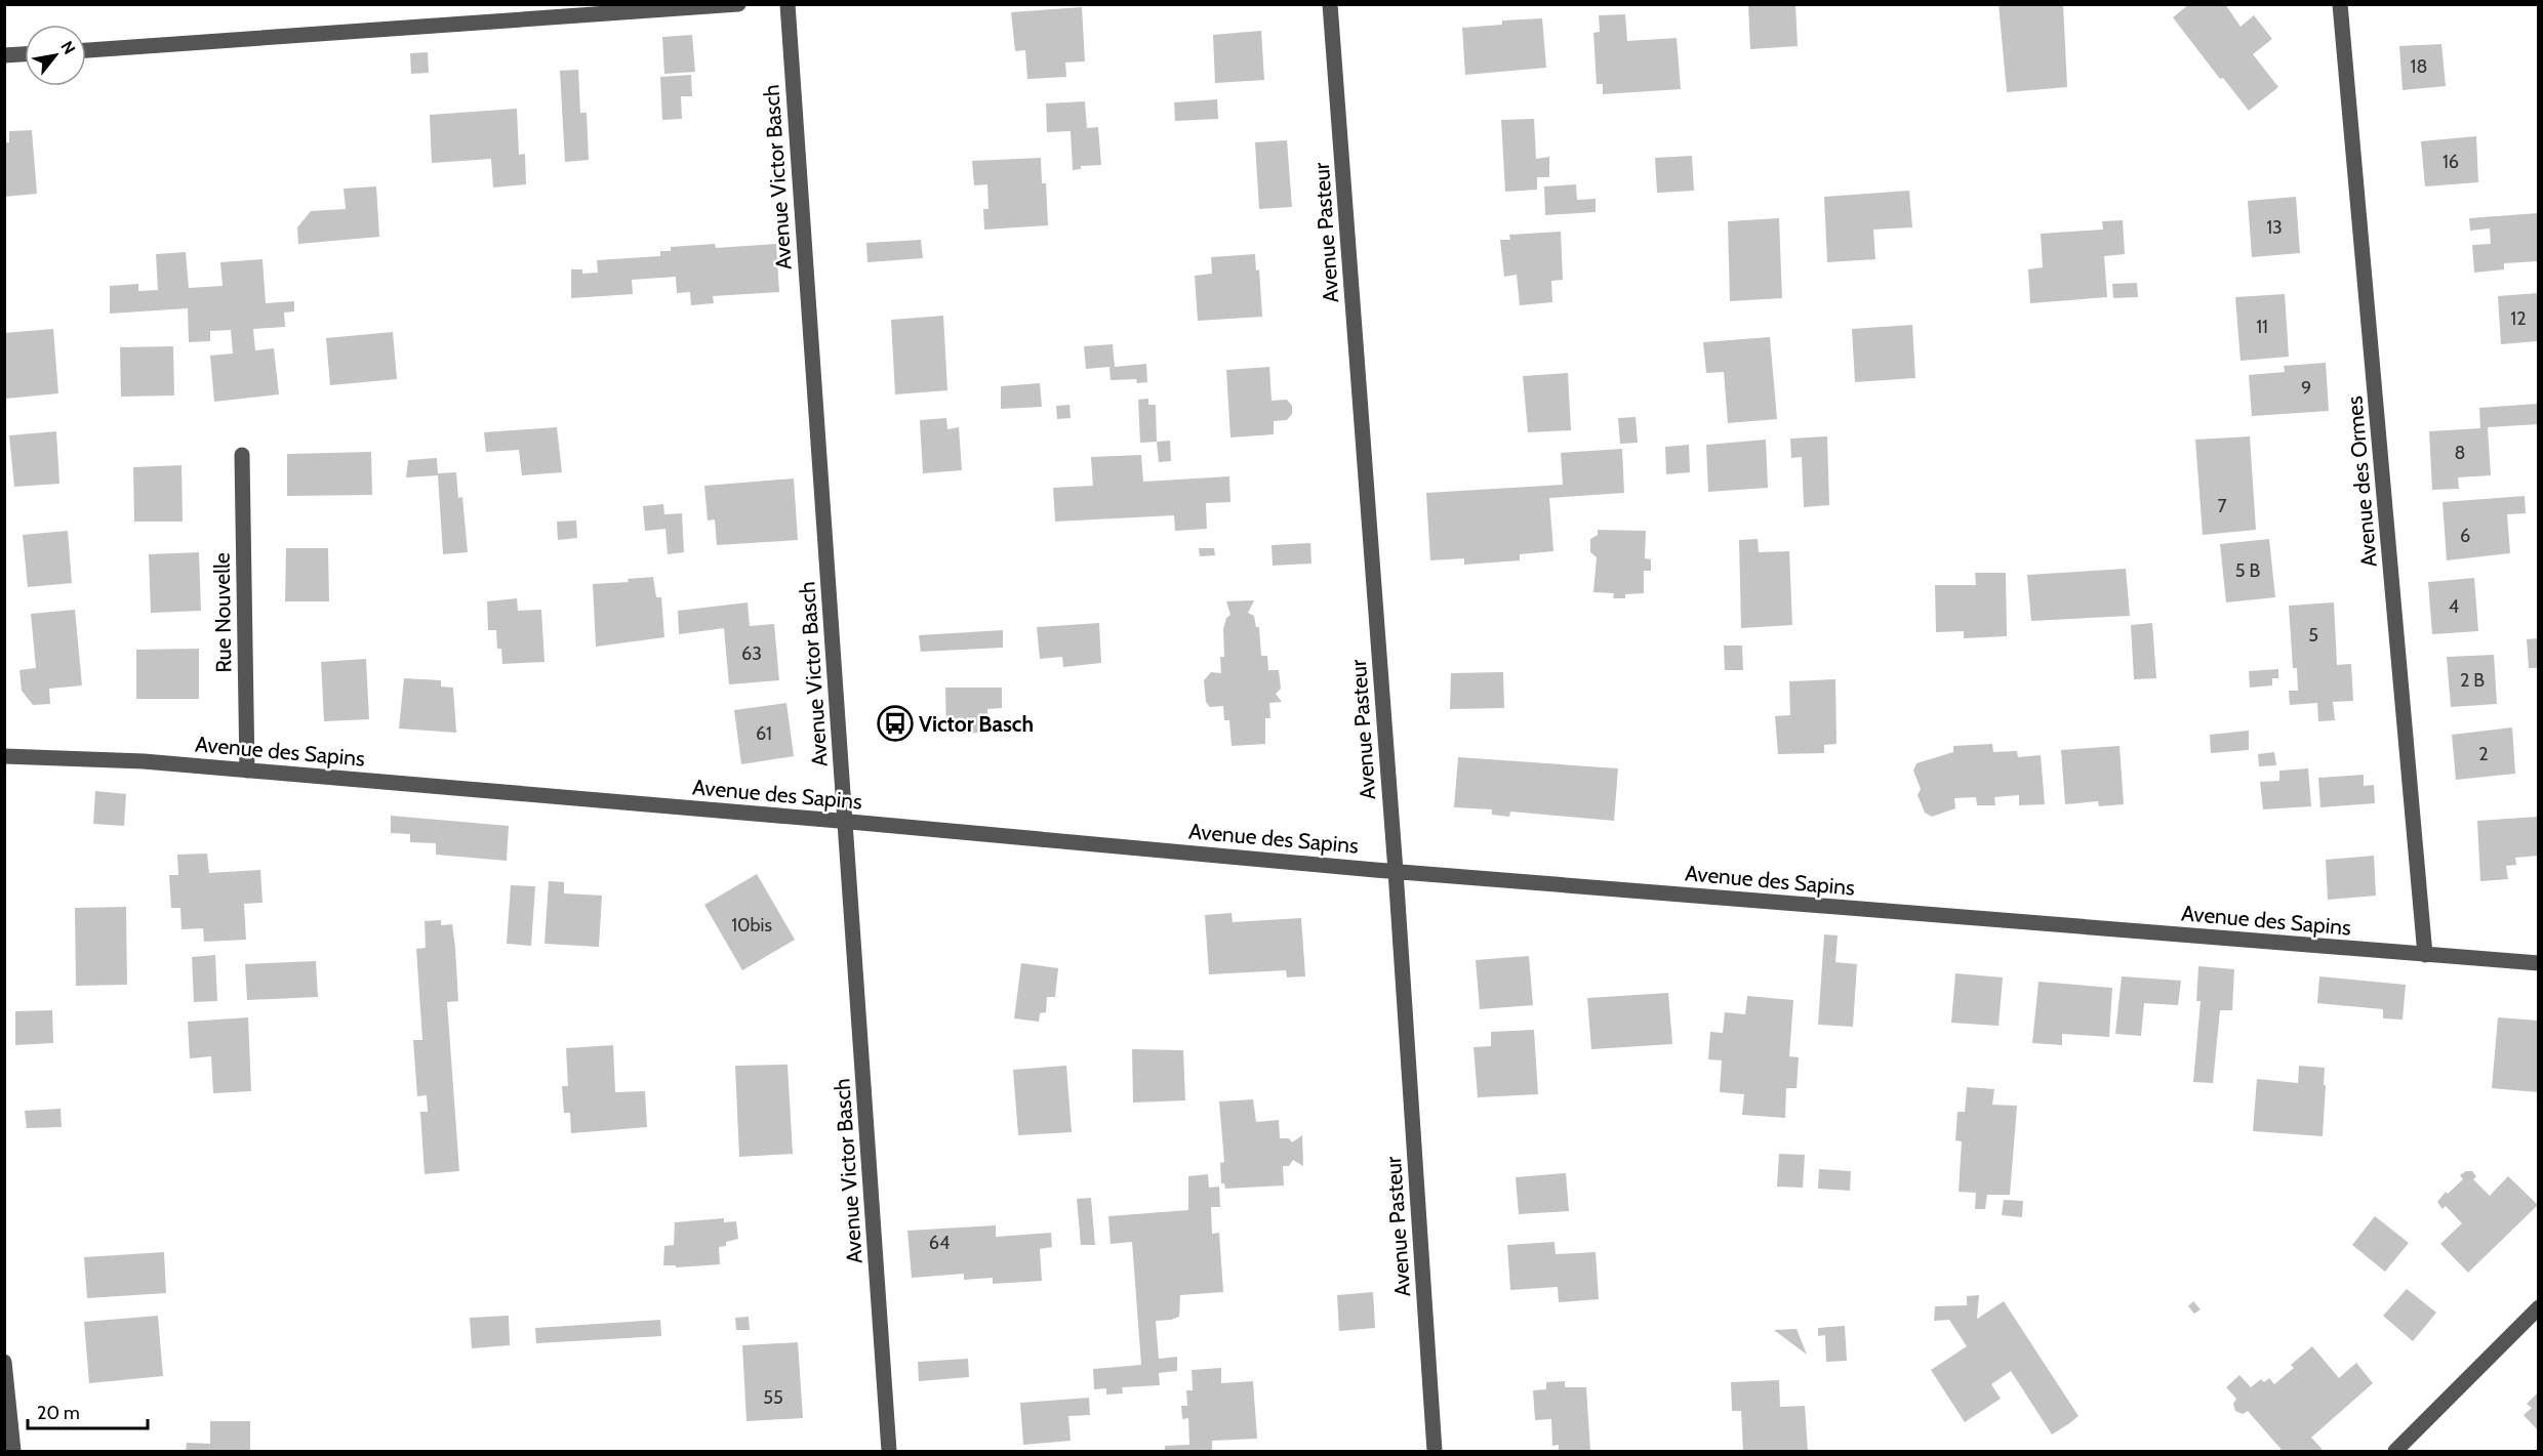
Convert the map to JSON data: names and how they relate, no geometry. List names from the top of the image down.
{
  "streets": {
    "street": [
      "Avenue Victor Basch",
      "Avenue Pasteur",
      "Avenue des Ormes",
      "Rue Nouvelle",
      "Avenue des Sapins"
    ]
  },
  "crossings": [
    ["Avenue Victor Basch", "Avenue des Sapins"],
    ["Avenue Pasteur", "Avenue des Sapins"],
    ["Avenue des Ormes", "Avenue des Sapins"],
    ["Rue Nouvelle", "Avenue des Sapins"]
  ],
  "places": {
    "bus stop": ["Victor Basch"]
  },
  "house_numbers": [
    "18",
    "16",
    "13",
    "12",
    "11",
    "9",
    "8",
    "7",
    "6",
    "5 B",
    "4",
    "5",
    "63",
    "2 B",
    "61",
    "2",
    "10bis",
    "64",
    "55"
  ],
  "scale_bar": "20 m",
  "north": "top right"
}
